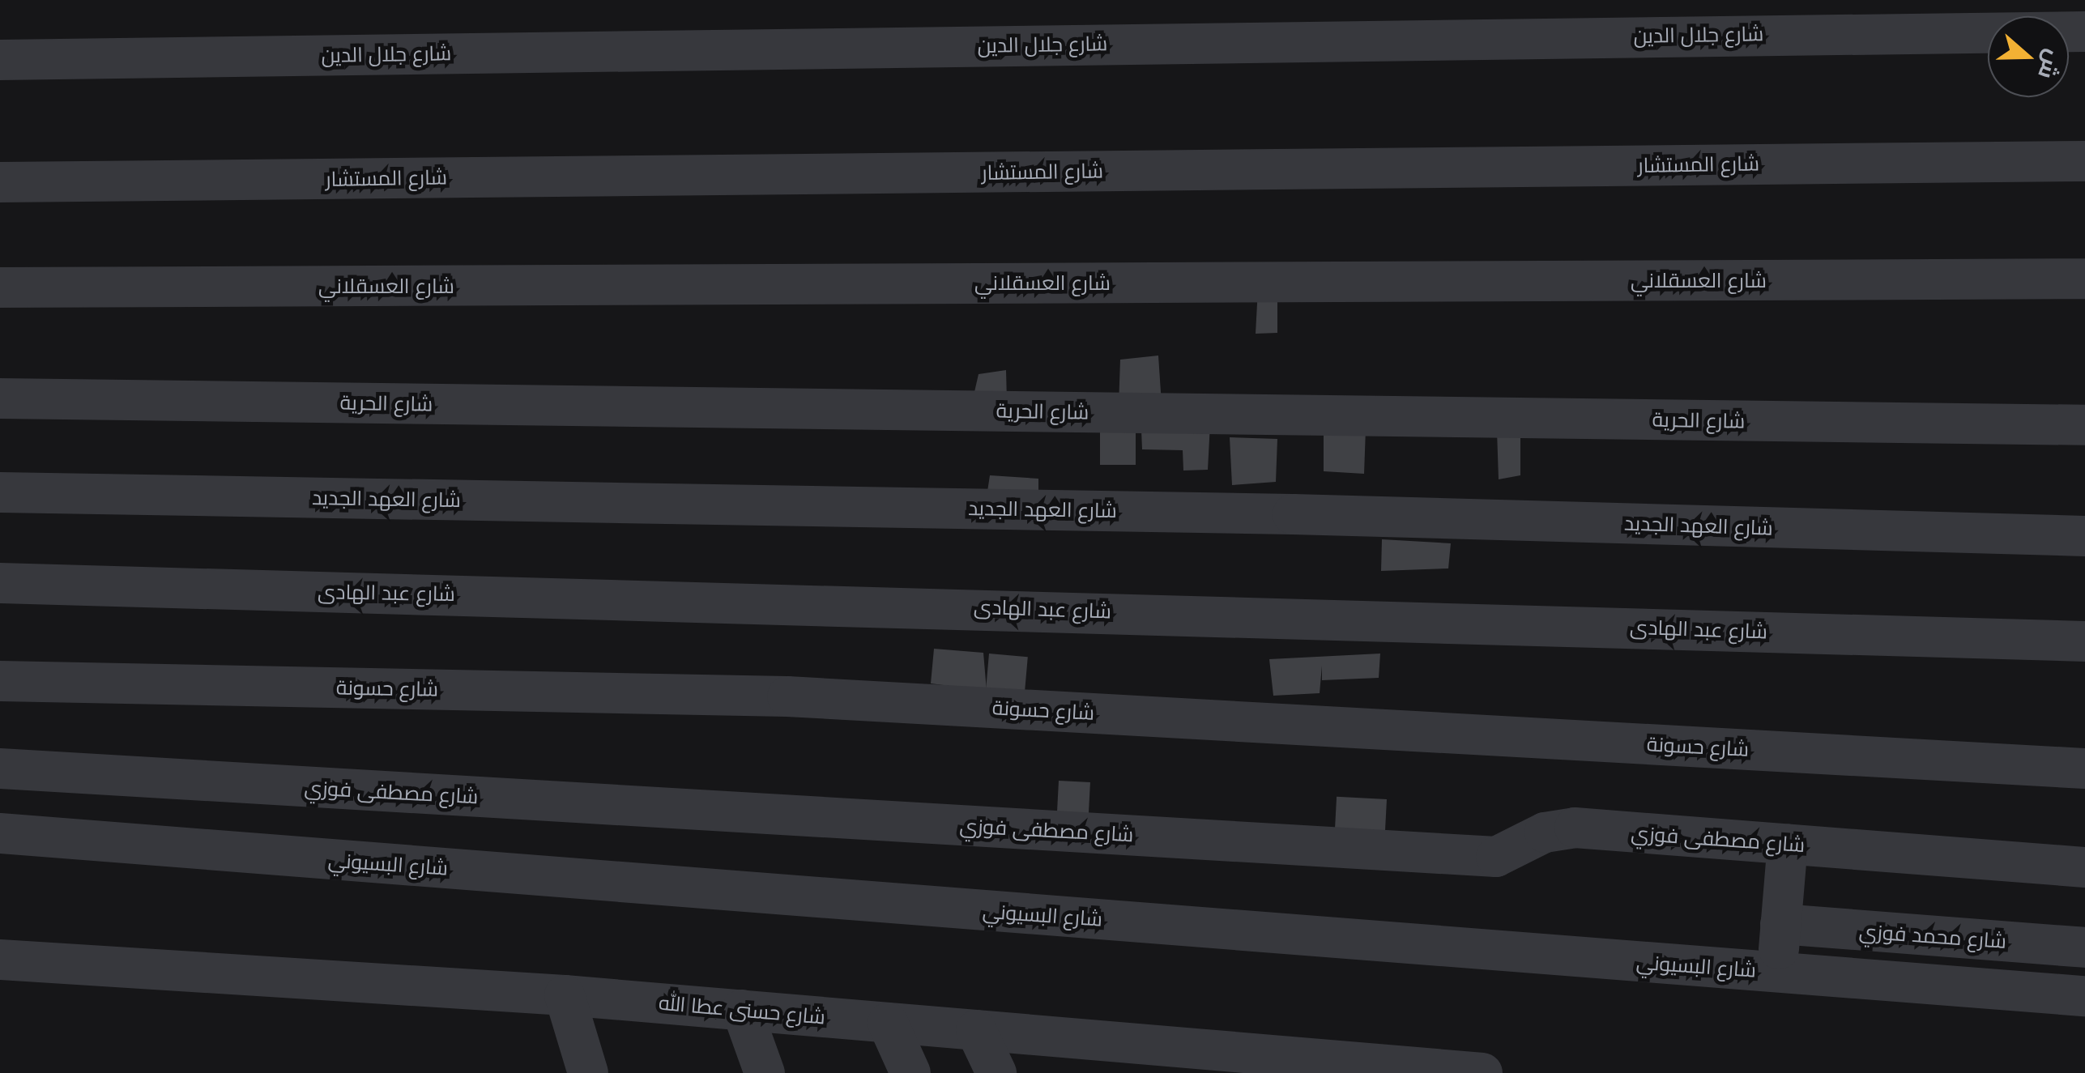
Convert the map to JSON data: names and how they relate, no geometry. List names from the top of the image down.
{
  "streets": {
    "street": [
      "شارع جلال الدين",
      "شارع المستشار",
      "شارع العسقلاني",
      "شارع الحرية",
      "شارع العهد الجديد",
      "شارع عبد الهادى",
      "شارع حسونة",
      "شارع مصطفى فوزي",
      "شارع البسيوني",
      "شارع محمد فوزي",
      "شارع حسنى عطا الله"
    ]
  },
  "north": "right"
}
